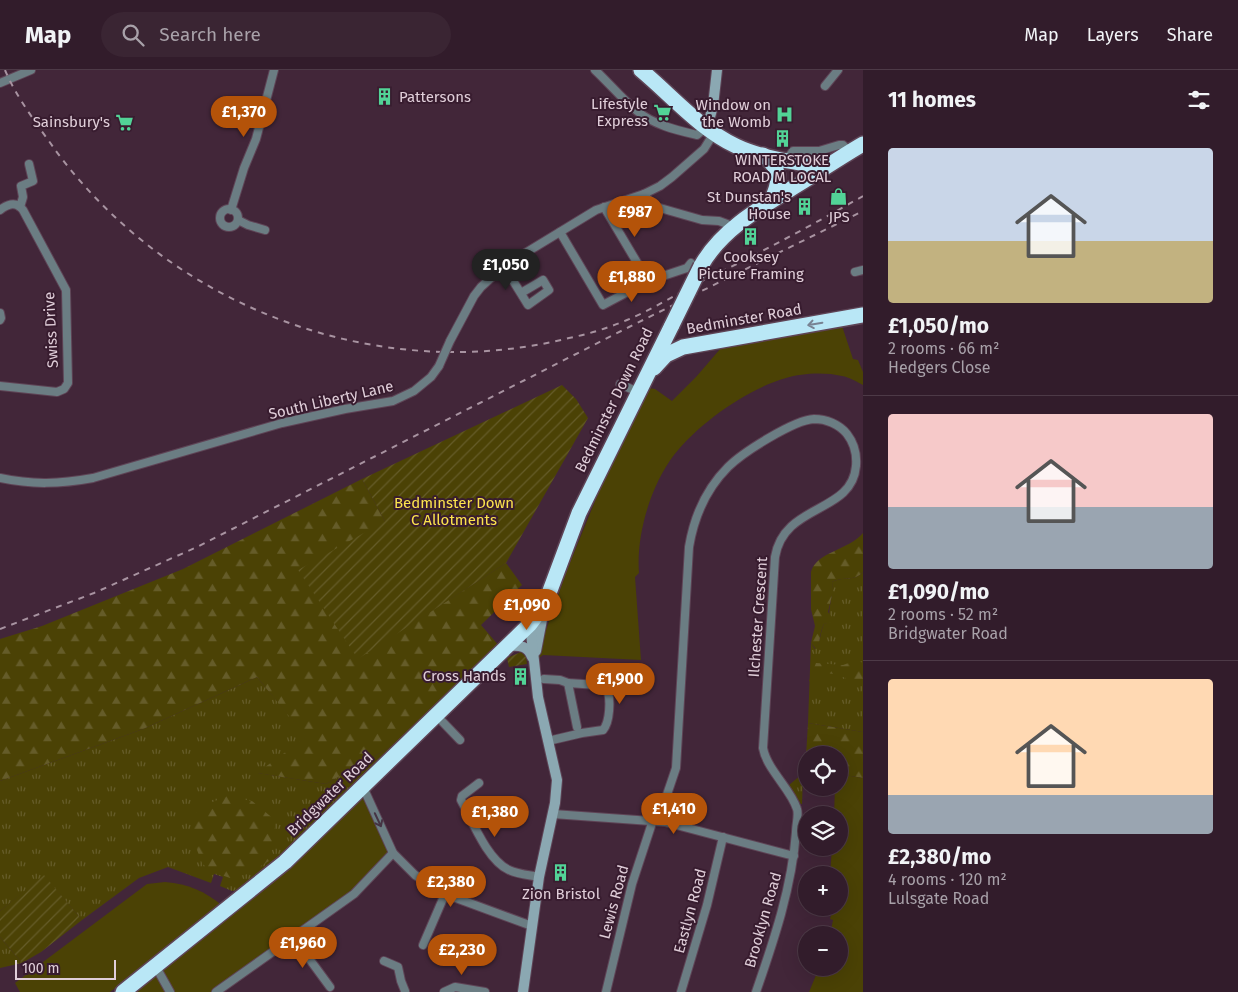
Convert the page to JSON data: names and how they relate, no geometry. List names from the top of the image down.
{
  "streets": {
    "highway": ["Bedminster Road", "Bedminster Down Road", "Bridgwater Road"],
    "street": [
      "Swiss Drive",
      "South Liberty Lane",
      "Ilchester Crescent",
      "Lewis Road",
      "Eastlyn Road",
      "Brooklyn Road"
    ]
  },
  "crossings": [
    ["Bedminster Road", "Bedminster Down Road"],
    ["Bedminster Down Road", "Bridgwater Road"],
    ["Ilchester Crescent", "Lewis Road"],
    ["Ilchester Crescent", "Brooklyn Road"]
  ],
  "one_way": ["Bedminster Road"],
  "parks": ["Bedminster Down C Allotments"],
  "places": {
    "building": [
      "Pattersons",
      "WINTERSTOKE ROAD M LOCAL",
      "St Dunstan's House",
      "Cooksey Picture Framing",
      "Cross Hands",
      "Zion Bristol"
    ],
    "supermarket": ["Lifestyle Express", "Sainsbury's"],
    "hospital": ["Window on the Womb"],
    "shop": ["JPS"]
  },
  "scale_bar": "100 m",
  "page": {
    "header": "Map",
    "search": "Search here",
    "nav": ["Map", "Layers", "Share"],
    "heading": "11 homes",
    "price": [
      "£1,370",
      "£987",
      "£1,050",
      "£1,880",
      "£1,090",
      "£1,900",
      "£1,410",
      "£1,380",
      "£2,380",
      "£1,960",
      "£2,230"
    ],
    "list": [
      {
        "name": "£1,050/mo",
        "note": "2 rooms · 66 m² · Hedgers Close"
      },
      {
        "name": "£1,090/mo",
        "note": "2 rooms · 52 m² · Bridgwater Road"
      },
      {
        "name": "£2,380/mo",
        "note": "4 rooms · 120 m² · Lulsgate Road"
      }
    ],
    "map_buttons": ["+", "−"],
    "scale": "100 m"
  }
}
